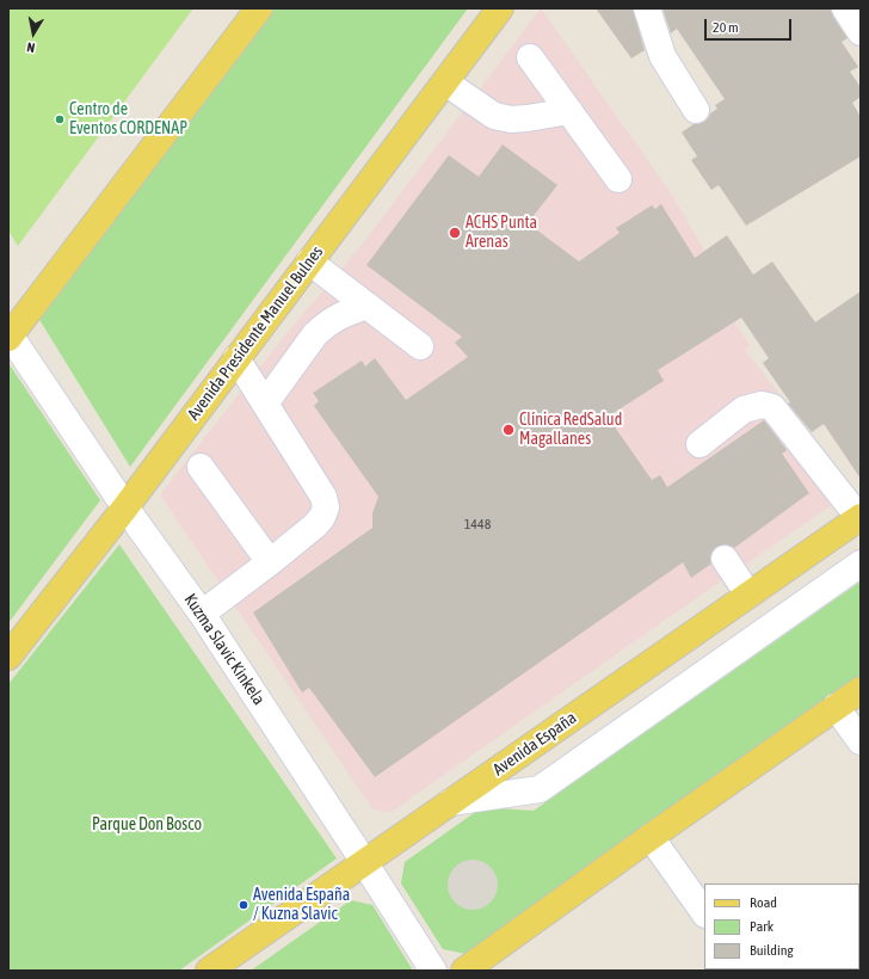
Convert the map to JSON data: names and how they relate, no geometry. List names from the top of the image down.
{
  "streets": {
    "main road": ["Avenida Presidente Manuel Bulnes", "Avenida España"],
    "street": ["Kuzma Slavic Kinkela"]
  },
  "crossings": [
    ["Avenida Presidente Manuel Bulnes", "Kuzma Slavic Kinkela"],
    ["Kuzma Slavic Kinkela", "Avenida España"]
  ],
  "parks": ["Parque Don Bosco"],
  "places": [
    "Centro de Eventos CORDENAP",
    "ACHS Punta Arenas",
    "Clínica RedSalud Magallanes",
    "Avenida España / Kuzna Slavic"
  ],
  "house_numbers": ["1448"],
  "legend": ["Road", "Park", "Building"],
  "scale_bar": "20 m",
  "north": "bottom"
}
